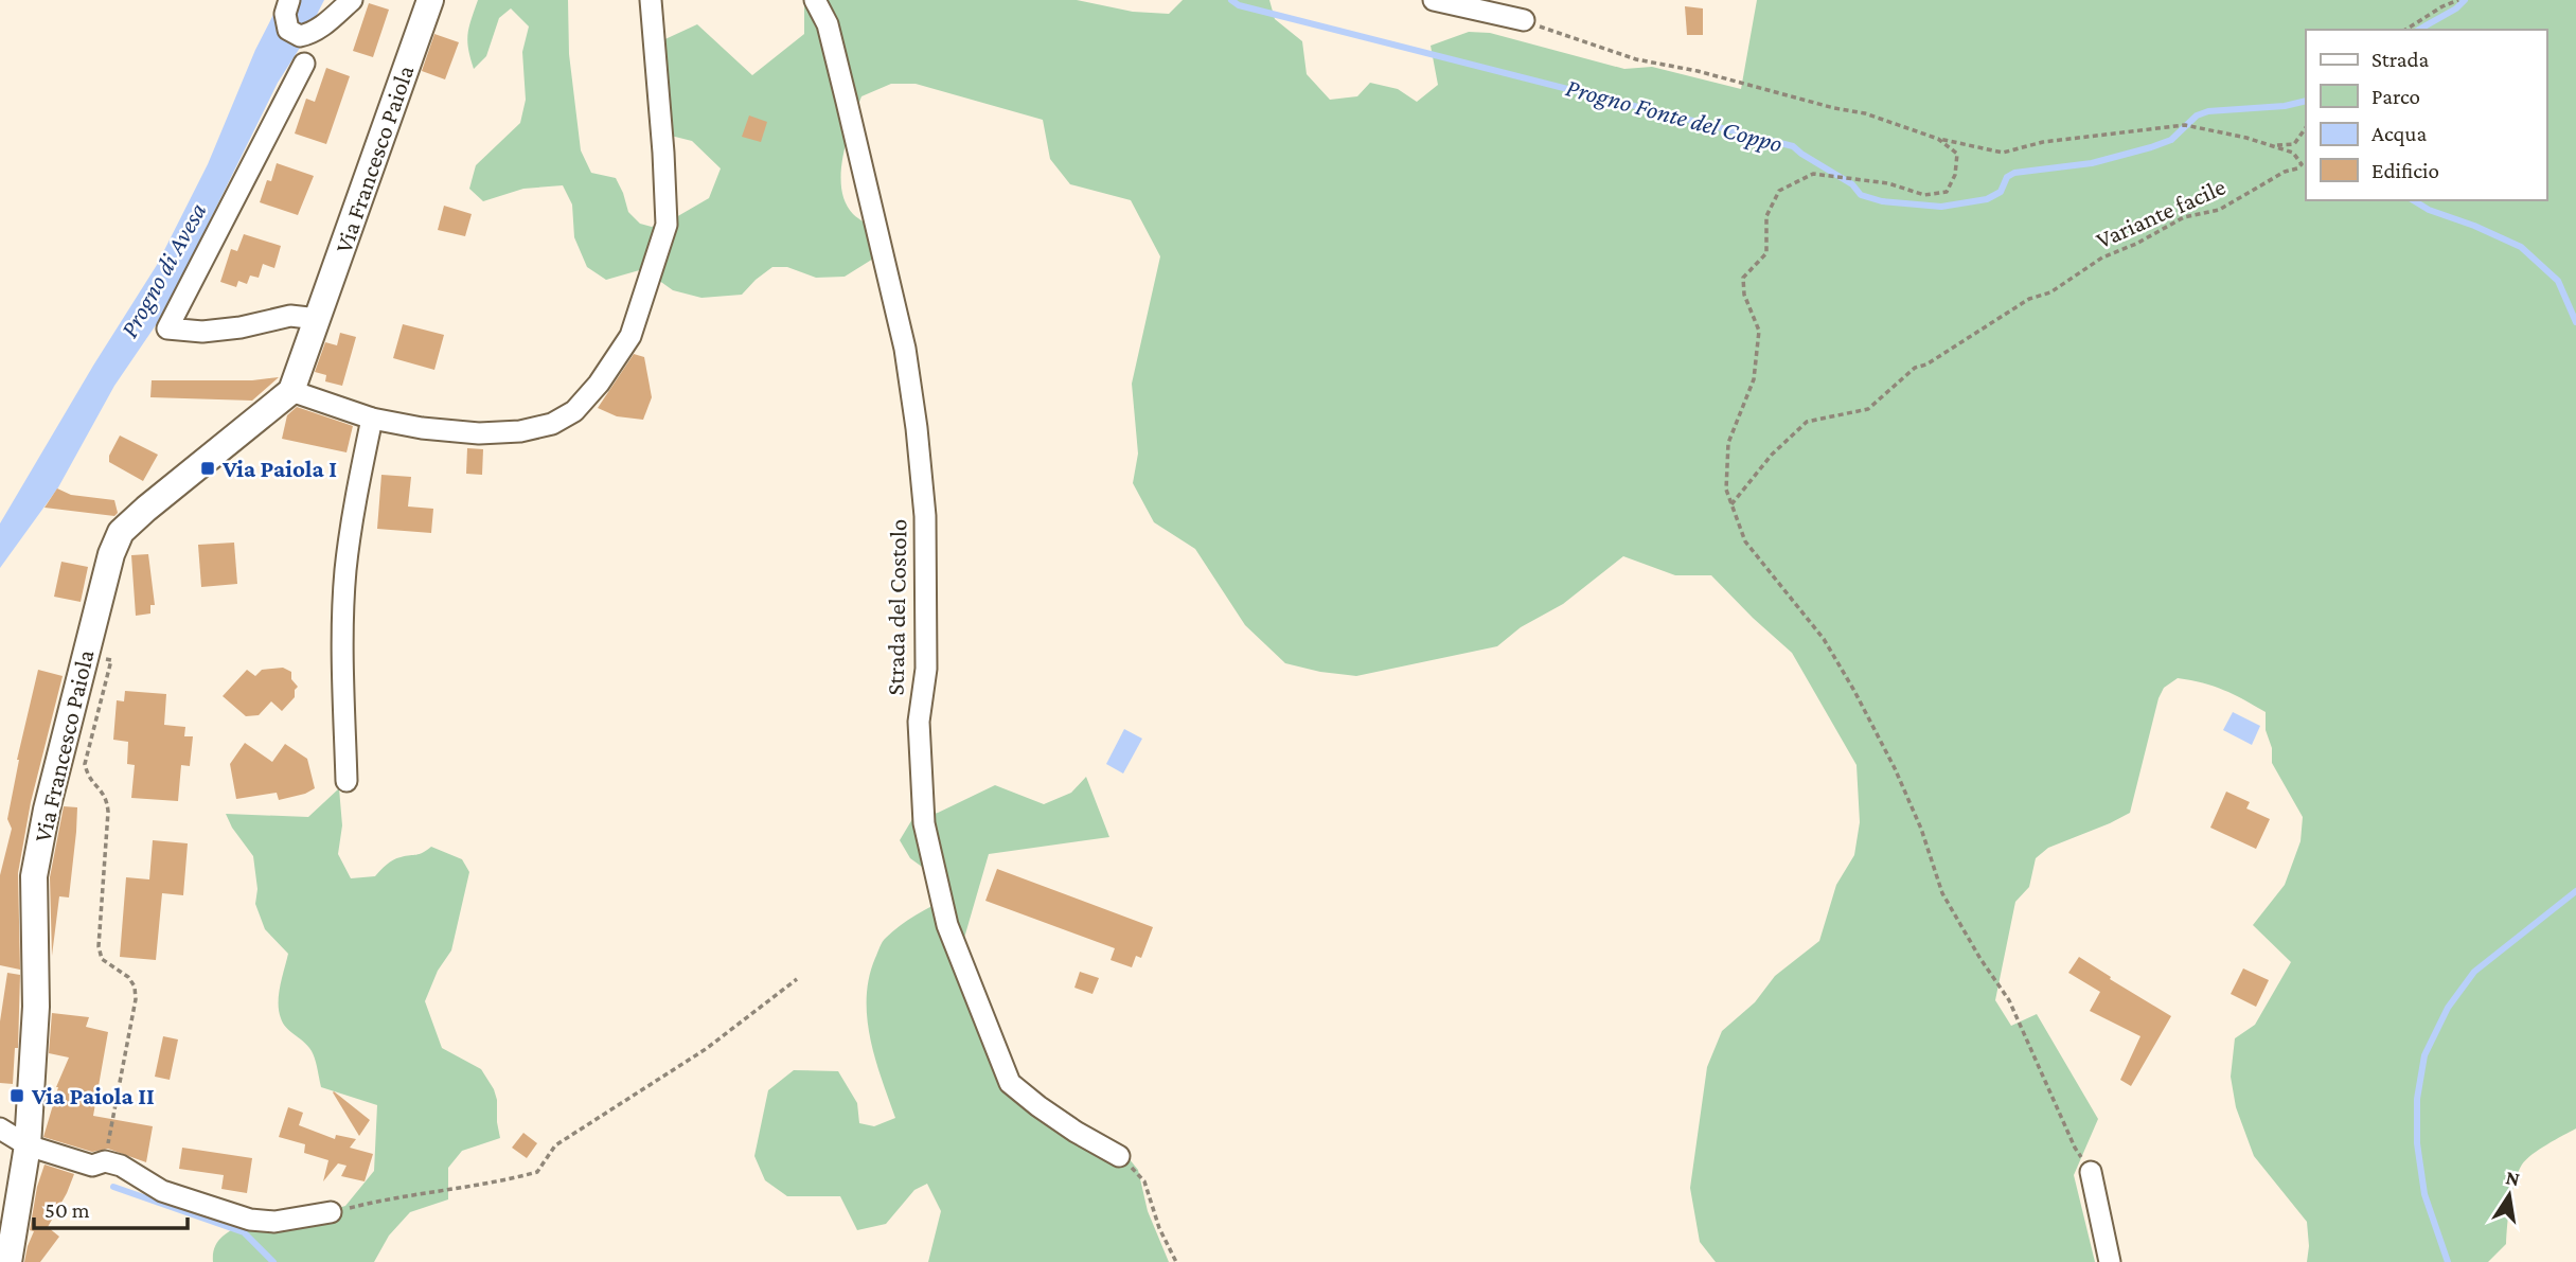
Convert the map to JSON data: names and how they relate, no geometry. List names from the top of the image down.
{
  "streets": {
    "street": ["Via Francesco Paiola", "Strada del Costolo"],
    "path": ["Variante facile"]
  },
  "water": ["Progno Fonte del Coppo", "Progno di Avesa"],
  "places": {
    "transit": ["Via Paiola I", "Via Paiola II"]
  },
  "legend": [
    "Strada",
    "Parco",
    "Acqua",
    "Edificio"
  ],
  "scale_bar": "50 m",
  "north": "top"
}
